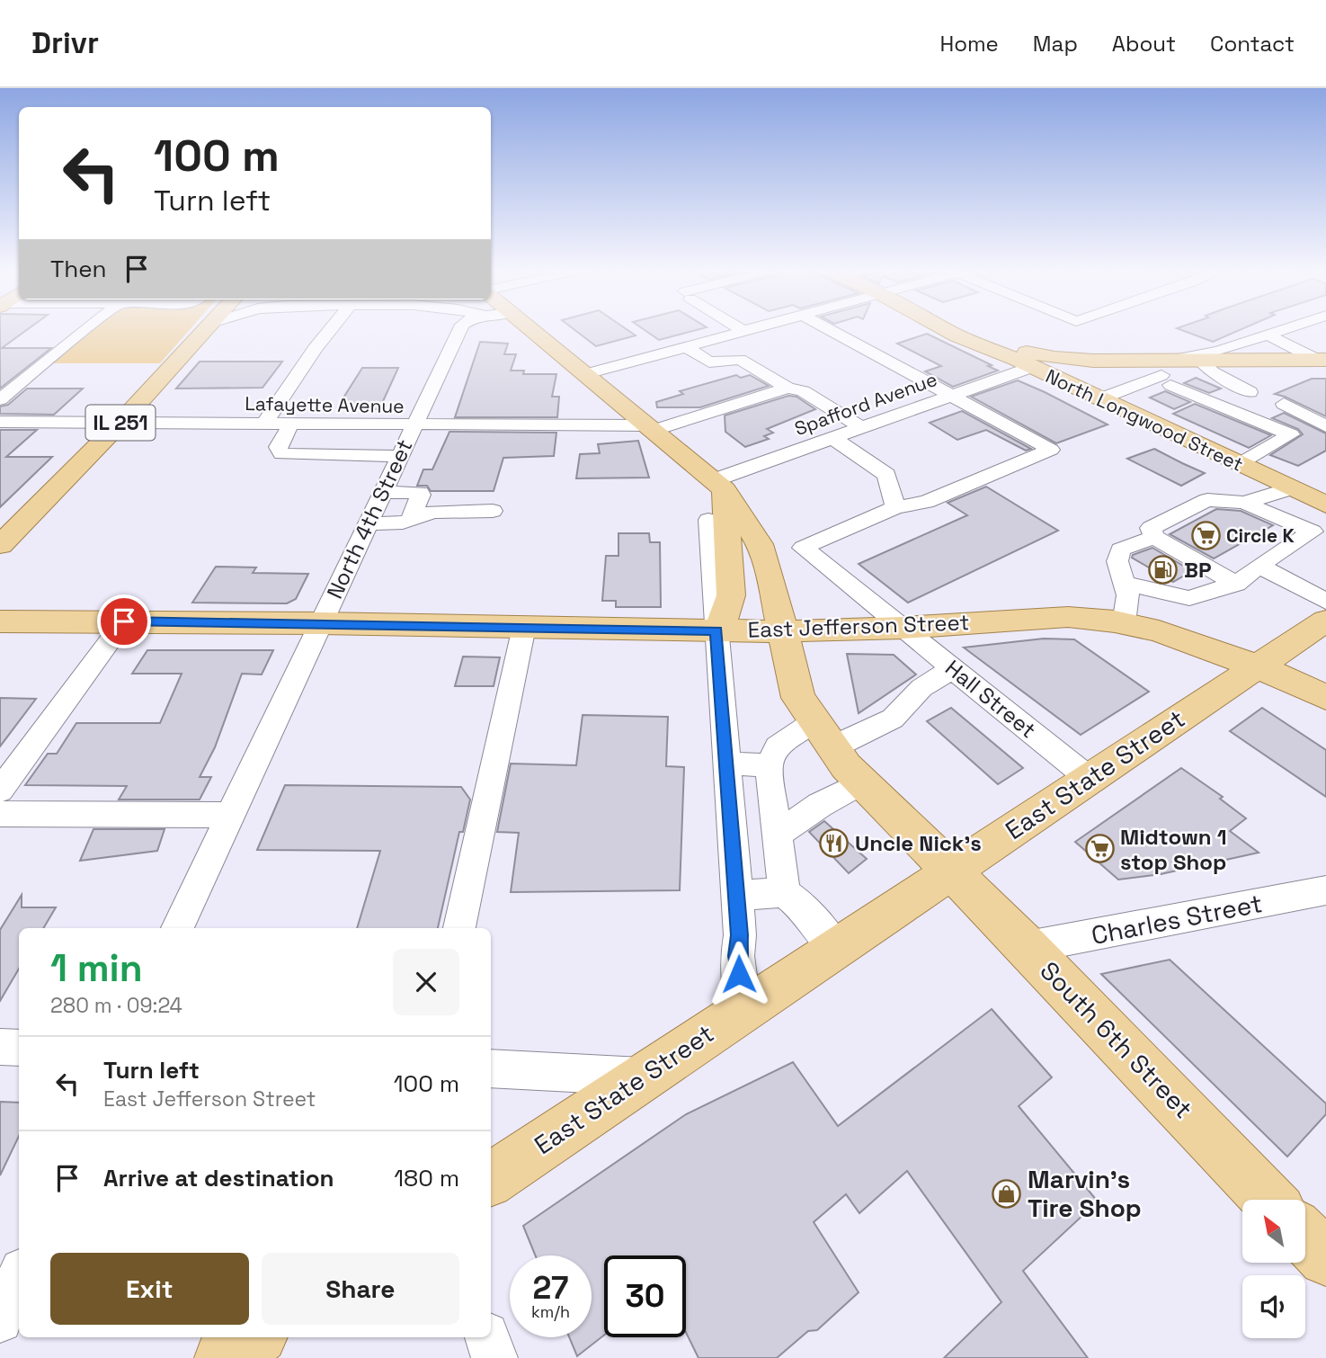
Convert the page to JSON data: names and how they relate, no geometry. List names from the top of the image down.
{
  "streets": {
    "main road": [
      "North Longwood Street",
      "IL 251",
      "East Jefferson Street",
      "East State Street",
      "South 6th Street"
    ],
    "street": [
      "Spafford Avenue",
      "Lafayette Avenue",
      "North 4th Street",
      "Hall Street",
      "Charles Street"
    ]
  },
  "crossings": [
    ["Spafford Avenue", "North Longwood Street"],
    ["Spafford Avenue", "South 6th Street"],
    ["Lafayette Avenue", "IL 251"],
    ["Lafayette Avenue", "North 4th Street"],
    ["Lafayette Avenue", "South 6th Street"],
    ["North 4th Street", "East Jefferson Street"],
    ["East Jefferson Street", "Hall Street"],
    ["East Jefferson Street", "East State Street"],
    ["East Jefferson Street", "South 6th Street"],
    ["Hall Street", "East State Street"],
    ["East State Street", "South 6th Street"],
    ["Charles Street", "South 6th Street"]
  ],
  "places": {
    "supermarket": ["Circle K", "Midtown 1 stop Shop"],
    "fuel station": ["BP"],
    "restaurant": ["Uncle Nick's"],
    "shop": ["Marvin's Tire Shop"]
  },
  "north": "top left",
  "page": {
    "header": "Drivr",
    "nav": [
      "Home",
      "Map",
      "About",
      "Contact"
    ],
    "turn": ["100 m", "Turn left"],
    "then": "Then",
    "heading": ["1 min", "280 m · 09:24"],
    "list": [
      {
        "name": "Turn left",
        "note": "East Jefferson Street",
        "value": "100 m"
      },
      {
        "name": "Arrive at destination",
        "value": "180 m"
      }
    ],
    "buttons": ["Exit", "Share"],
    "speed": "27 km/h",
    "limit": "30"
  }
}
